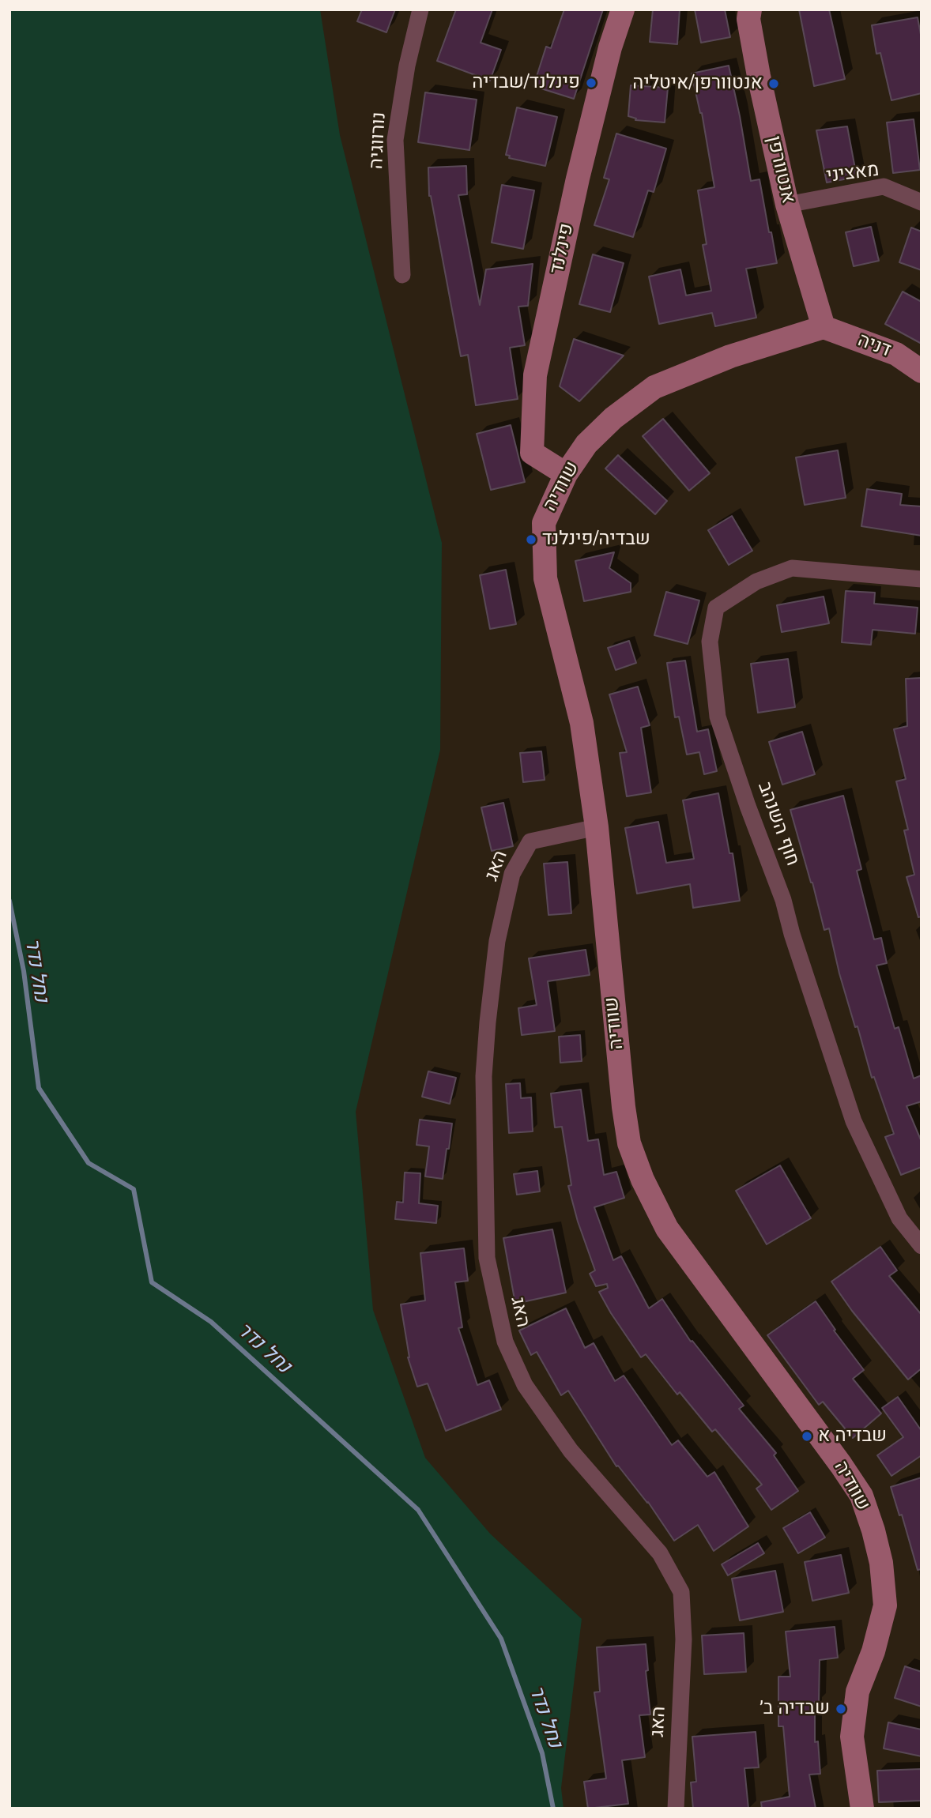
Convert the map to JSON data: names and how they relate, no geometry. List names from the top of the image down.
{
  "streets": {
    "street": [
      "נורווגיה",
      "אנטוורפן",
      "מאציני",
      "פינלנד",
      "דניה",
      "שוודיה",
      "חוף השנהב",
      "האג"
    ]
  },
  "crossings": [
    ["אנטוורפן", "מאציני"],
    ["אנטוורפן", "דניה"],
    ["אנטוורפן", "שוודיה"],
    ["פינלנד", "שוודיה"],
    ["דניה", "שוודיה"],
    ["שוודיה", "האג"]
  ],
  "water": ["נחל נדר"],
  "places": [
    "פינלנד/שבדיה",
    "אנטוורפן/איטליה",
    "שבדיה/פינלנד",
    "שבדיה א",
    "שבדיה ב׳"
  ]
}
